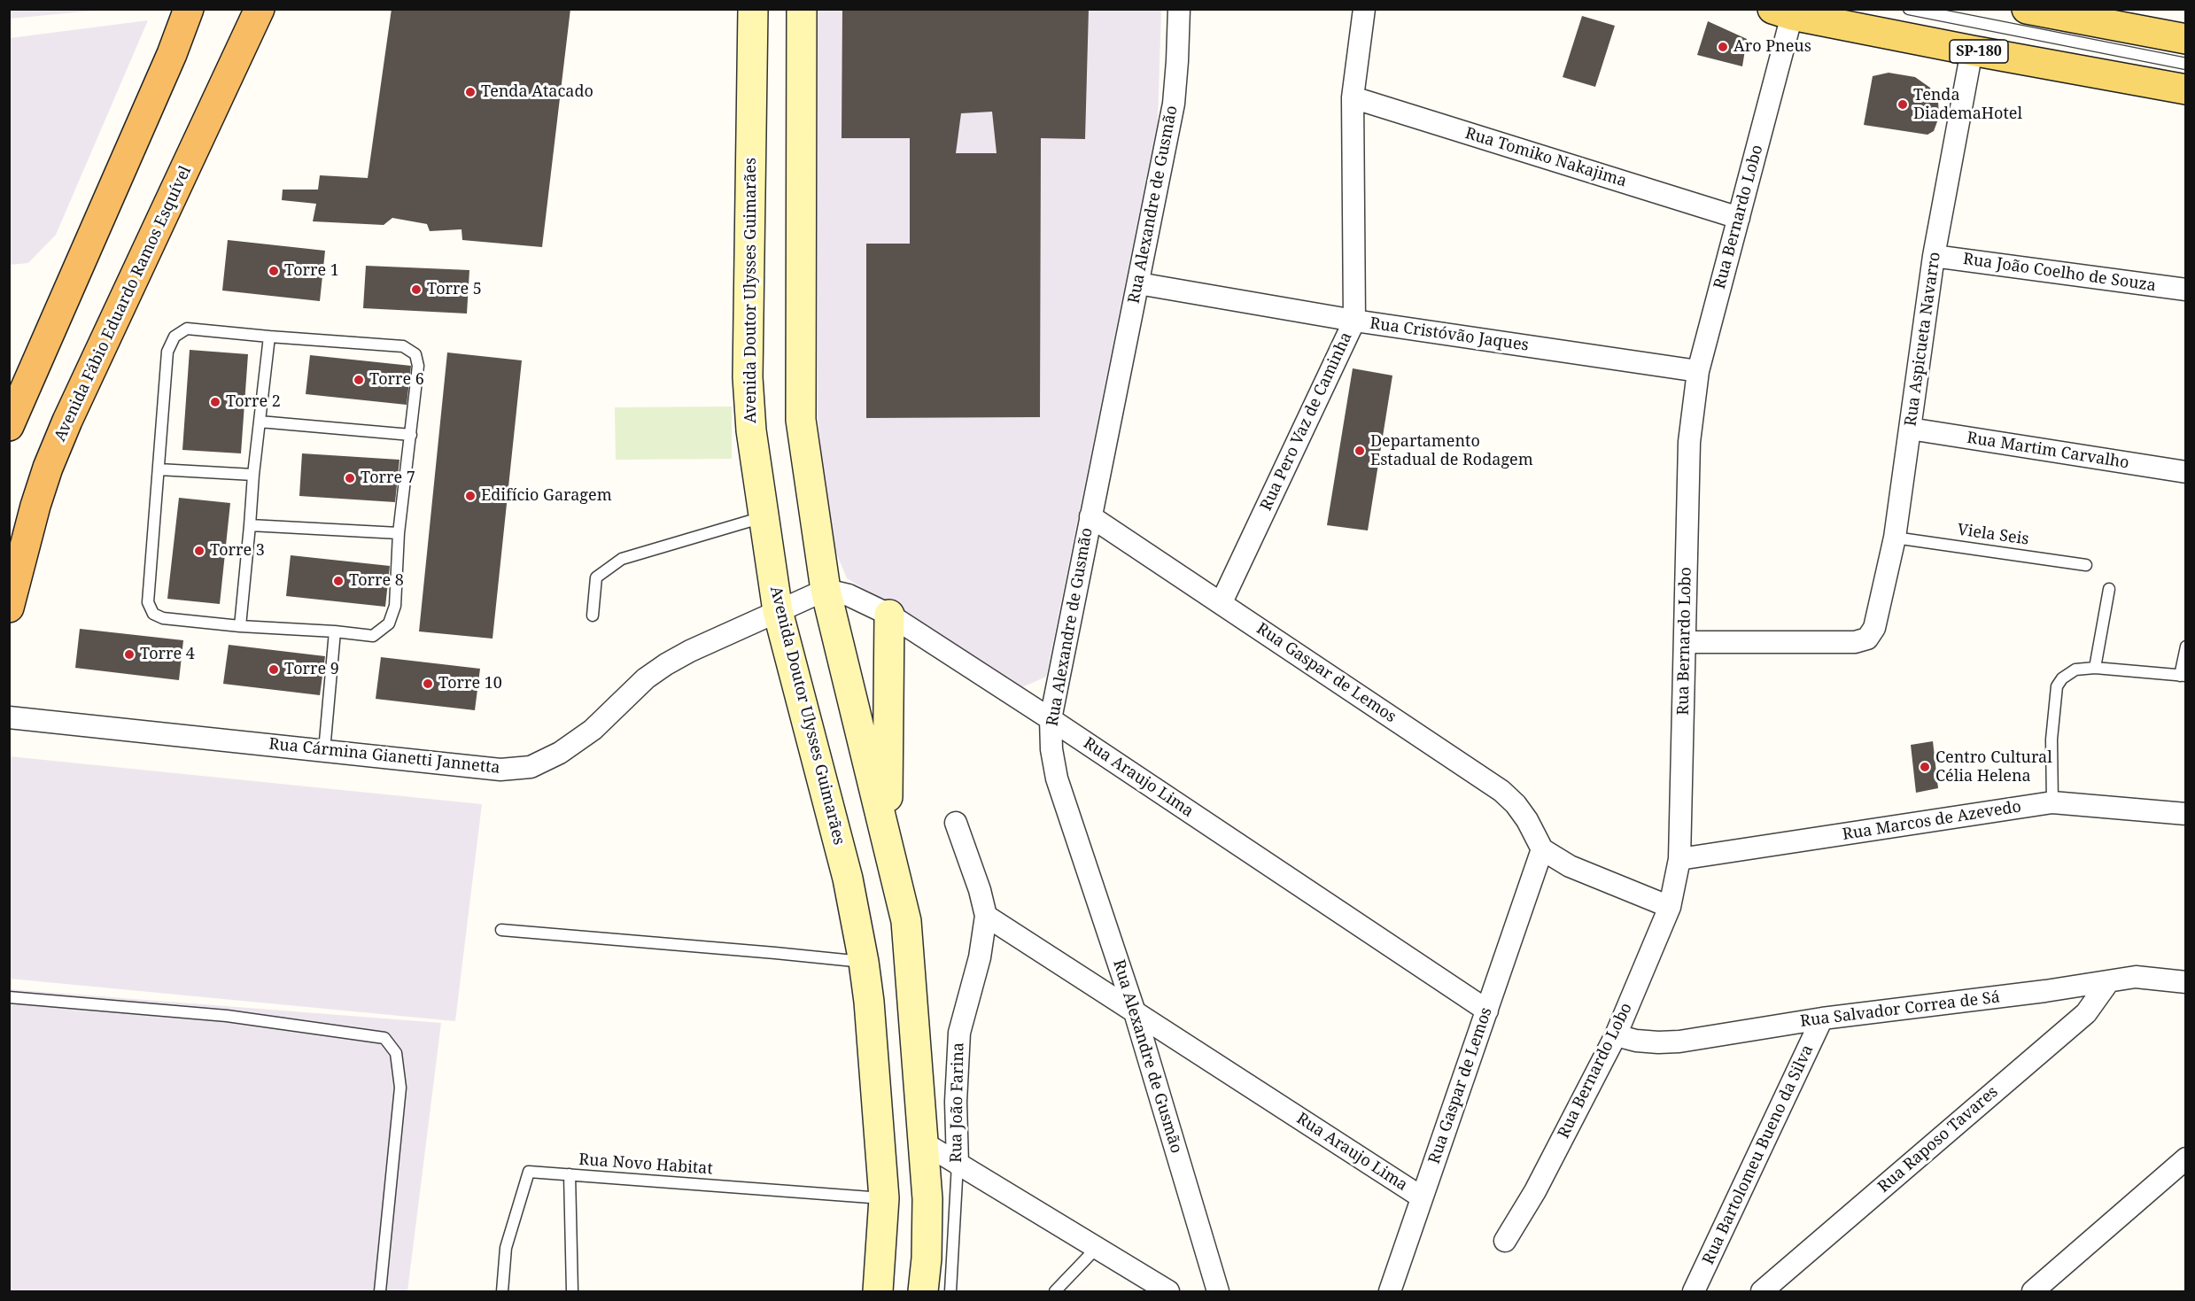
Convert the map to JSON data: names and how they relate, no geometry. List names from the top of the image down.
{
  "streets": {
    "highway": ["Avenida Fábio Eduardo Ramos Esquível"],
    "main road": ["SP-180", "Avenida Doutor Ulysses Guimarães"],
    "street": [
      "Rua Tomiko Nakajima",
      "Rua Alexandre de Gusmão",
      "Rua Bernardo Lobo",
      "Rua João Coelho de Souza",
      "Rua Cristóvão Jaques",
      "Rua Aspicueta Navarro",
      "Rua Pero Vaz de Caminha",
      "Rua Martim Carvalho",
      "Rua Gaspar de Lemos",
      "Rua Cármina Gianetti Jannetta",
      "Rua Araujo Lima",
      "Rua Marcos de Azevedo",
      "Rua Salvador Correa de Sá",
      "Rua João Farina",
      "Rua Raposo Tavares",
      "Rua Bartolomeu Bueno da Silva"
    ],
    "lane": ["Viela Seis", "Rua Novo Habitat"]
  },
  "crossings": [
    ["SP-180", "Rua Bernardo Lobo"],
    ["SP-180", "Rua Aspicueta Navarro"],
    ["Rua Tomiko Nakajima", "Rua Bernardo Lobo"],
    ["Rua Tomiko Nakajima", "Rua Pero Vaz de Caminha"],
    ["Rua Alexandre de Gusmão", "Rua Cristóvão Jaques"],
    ["Rua Alexandre de Gusmão", "Rua Gaspar de Lemos"],
    ["Rua Alexandre de Gusmão", "Rua Araujo Lima"],
    ["Rua Bernardo Lobo", "Rua Cristóvão Jaques"],
    ["Rua Bernardo Lobo", "Rua Aspicueta Navarro"],
    ["Rua Bernardo Lobo", "Rua Marcos de Azevedo"],
    ["Rua Bernardo Lobo", "Rua Salvador Correa de Sá"],
    ["Rua João Coelho de Souza", "Rua Aspicueta Navarro"],
    ["Avenida Doutor Ulysses Guimarães", "Rua Cármina Gianetti Jannetta"],
    ["Avenida Doutor Ulysses Guimarães", "Rua Novo Habitat"],
    ["Rua Cristóvão Jaques", "Rua Pero Vaz de Caminha"],
    ["Rua Aspicueta Navarro", "Rua Martim Carvalho"],
    ["Rua Aspicueta Navarro", "Viela Seis"],
    ["Rua Pero Vaz de Caminha", "Rua Gaspar de Lemos"],
    ["Rua Gaspar de Lemos", "Rua Araujo Lima"],
    ["Rua Araujo Lima", "Rua João Farina"],
    ["Rua Salvador Correa de Sá", "Rua Raposo Tavares"],
    ["Rua Salvador Correa de Sá", "Rua Bartolomeu Bueno da Silva"]
  ],
  "places": [
    "Aro Pneus",
    "Tenda Atacado",
    "Tenda DiademaHotel",
    "Torre 1",
    "Torre 5",
    "Torre 6",
    "Torre 2",
    "Departamento Estadual de Rodagem",
    "Torre 7",
    "Edifício Garagem",
    "Torre 3",
    "Torre 8",
    "Torre 4",
    "Torre 9",
    "Torre 10",
    "Centro Cultural Célia Helena"
  ]
}
